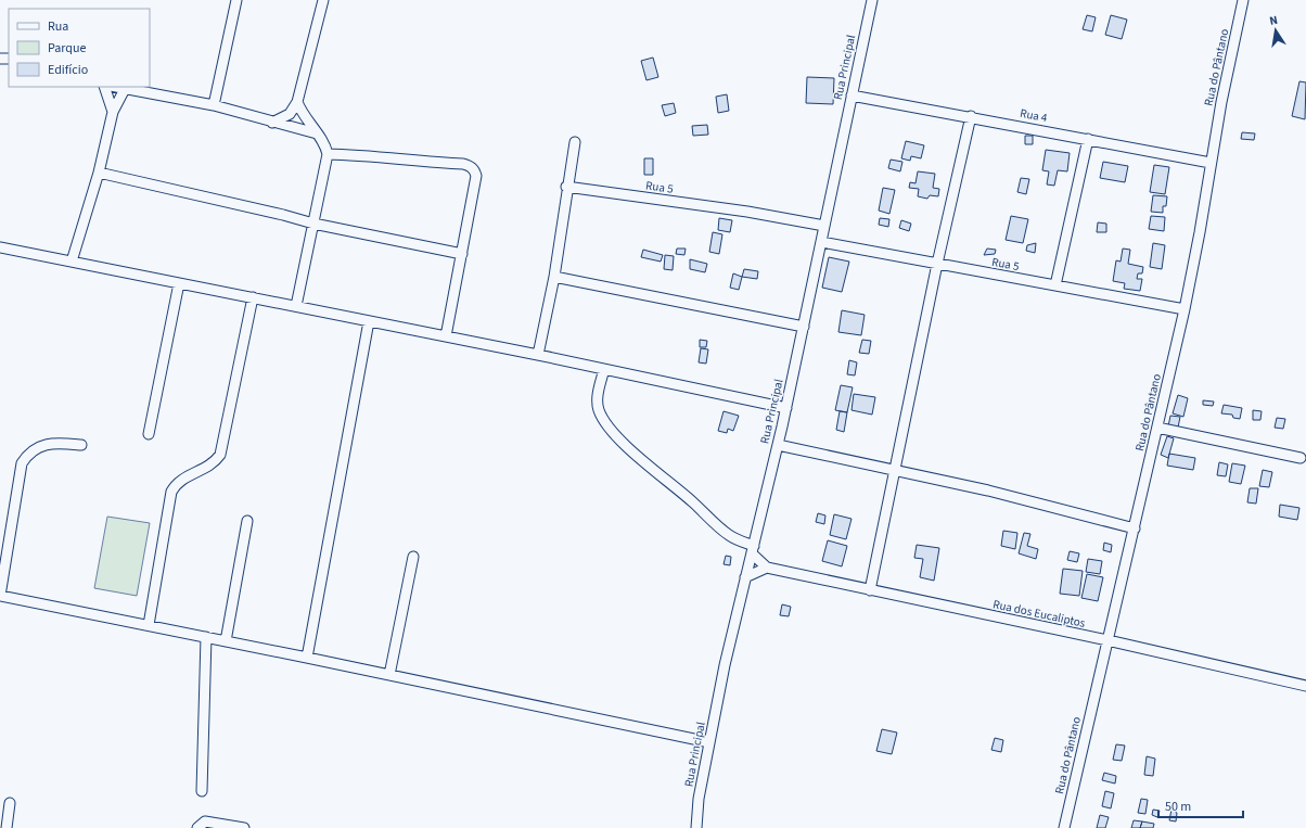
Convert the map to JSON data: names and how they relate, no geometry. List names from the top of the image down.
{
  "streets": {
    "street": [
      "Rua Principal",
      "Rua do Pântano",
      "Rua 4",
      "Rua 5",
      "Rua dos Eucaliptos"
    ]
  },
  "crossings": [
    ["Rua Principal", "Rua 4"],
    ["Rua Principal", "Rua 5"],
    ["Rua do Pântano", "Rua 4"],
    ["Rua do Pântano", "Rua 5"],
    ["Rua do Pântano", "Rua dos Eucaliptos"]
  ],
  "legend": ["Rua", "Parque", "Edifício"],
  "scale_bar": "50 m",
  "north": "top"
}
